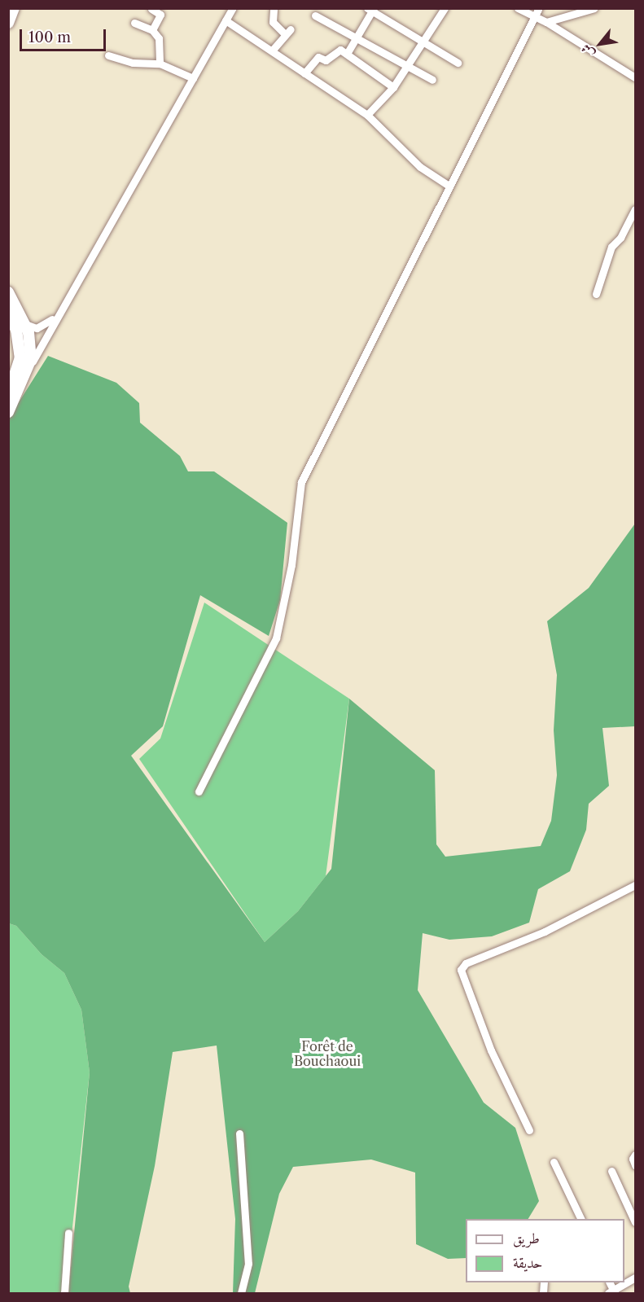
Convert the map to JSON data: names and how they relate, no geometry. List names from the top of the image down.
{
  "parks": ["Forêt de Bouchaoui"],
  "legend": ["طريق", "حديقة"],
  "scale_bar": "100 m",
  "north": "bottom left"
}
